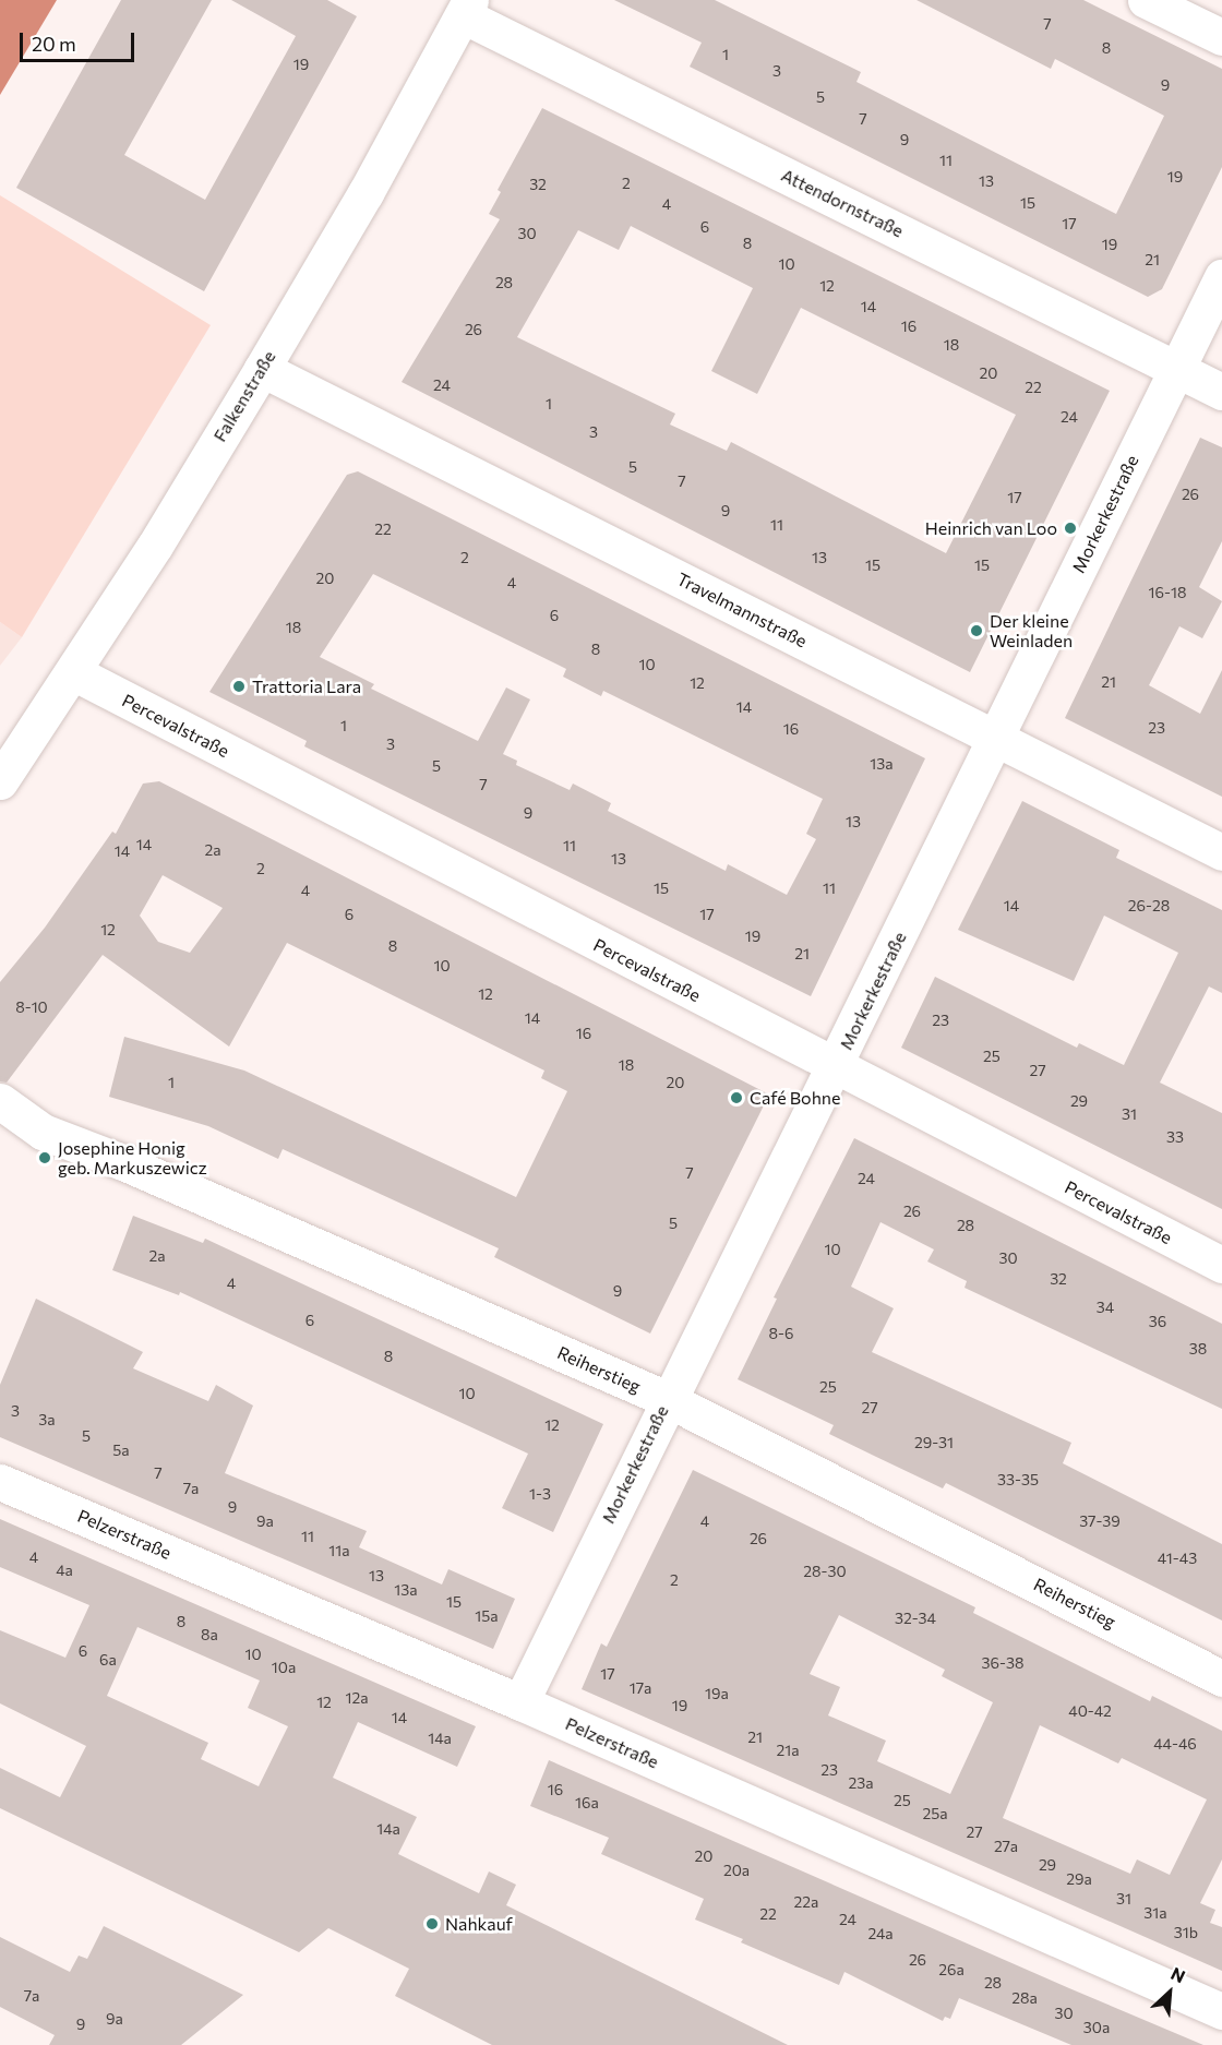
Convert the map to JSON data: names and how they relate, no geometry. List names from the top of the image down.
{
  "streets": {
    "street": [
      "Attendornstraße",
      "Falkenstraße",
      "Morkerkestraße",
      "Travelmannstraße",
      "Percevalstraße",
      "Reiherstieg",
      "Pelzerstraße"
    ]
  },
  "crossings": [
    ["Attendornstraße", "Falkenstraße"],
    ["Attendornstraße", "Morkerkestraße"],
    ["Falkenstraße", "Travelmannstraße"],
    ["Falkenstraße", "Percevalstraße"],
    ["Morkerkestraße", "Travelmannstraße"],
    ["Morkerkestraße", "Percevalstraße"],
    ["Morkerkestraße", "Reiherstieg"],
    ["Morkerkestraße", "Pelzerstraße"]
  ],
  "places": [
    "Heinrich van Loo",
    "Der kleine Weinladen",
    "Trattoria Lara",
    "Café Bohne",
    "Josephine Honig geb. Markuszewicz",
    "Nahkauf"
  ],
  "house_numbers": [
    "7",
    "8",
    "1",
    "19",
    "3",
    "9",
    "5",
    "7",
    "9",
    "11",
    "19",
    "13",
    "2",
    "32",
    "15",
    "4",
    "17",
    "6",
    "30",
    "8",
    "19",
    "21",
    "10",
    "28",
    "12",
    "14",
    "16",
    "26",
    "18",
    "20",
    "24",
    "22",
    "1",
    "24",
    "3",
    "5",
    "7",
    "26",
    "17",
    "9",
    "11",
    "22",
    "2",
    "13",
    "15",
    "15",
    "20",
    "4",
    "16-18",
    "6",
    "18",
    "8",
    "10",
    "21",
    "12",
    "14",
    "1",
    "23",
    "16",
    "3",
    "13a",
    "5",
    "7",
    "9",
    "13",
    "14",
    "11",
    "2a",
    "14",
    "13",
    "2",
    "15",
    "11",
    "4",
    "14",
    "26-28",
    "6",
    "17",
    "12",
    "19",
    "8",
    "21",
    "10",
    "12",
    "8-10",
    "14",
    "23",
    "16",
    "25",
    "18",
    "27",
    "1",
    "20",
    "29",
    "31",
    "33",
    "7",
    "24",
    "26",
    "5",
    "28",
    "10",
    "2a",
    "30",
    "32",
    "4",
    "9",
    "34",
    "6",
    "36",
    "8-6",
    "38",
    "8",
    "25",
    "10",
    "27",
    "3",
    "3a",
    "12",
    "5",
    "29-31",
    "5a",
    "7",
    "33-35",
    "7a",
    "1-3",
    "9",
    "9a",
    "4",
    "37-39",
    "11",
    "26",
    "11a",
    "4",
    "41-43",
    "4a",
    "28-30",
    "13",
    "2",
    "13a",
    "15",
    "15a",
    "32-34",
    "8",
    "8a",
    "6",
    "10",
    "6a",
    "36-38",
    "10a",
    "17",
    "17a",
    "19a",
    "12a",
    "12",
    "19",
    "40-42",
    "14",
    "21",
    "14a",
    "44-46",
    "21a",
    "23",
    "23a",
    "16",
    "25",
    "16a",
    "25a",
    "14a",
    "27",
    "27a",
    "20",
    "29",
    "20a",
    "29a",
    "31",
    "22a",
    "31a",
    "22",
    "24",
    "31b",
    "24a",
    "26",
    "26a",
    "28",
    "7a",
    "28a",
    "30",
    "9a",
    "9",
    "30a"
  ],
  "scale_bar": "20 m",
  "north": "top right"
}
